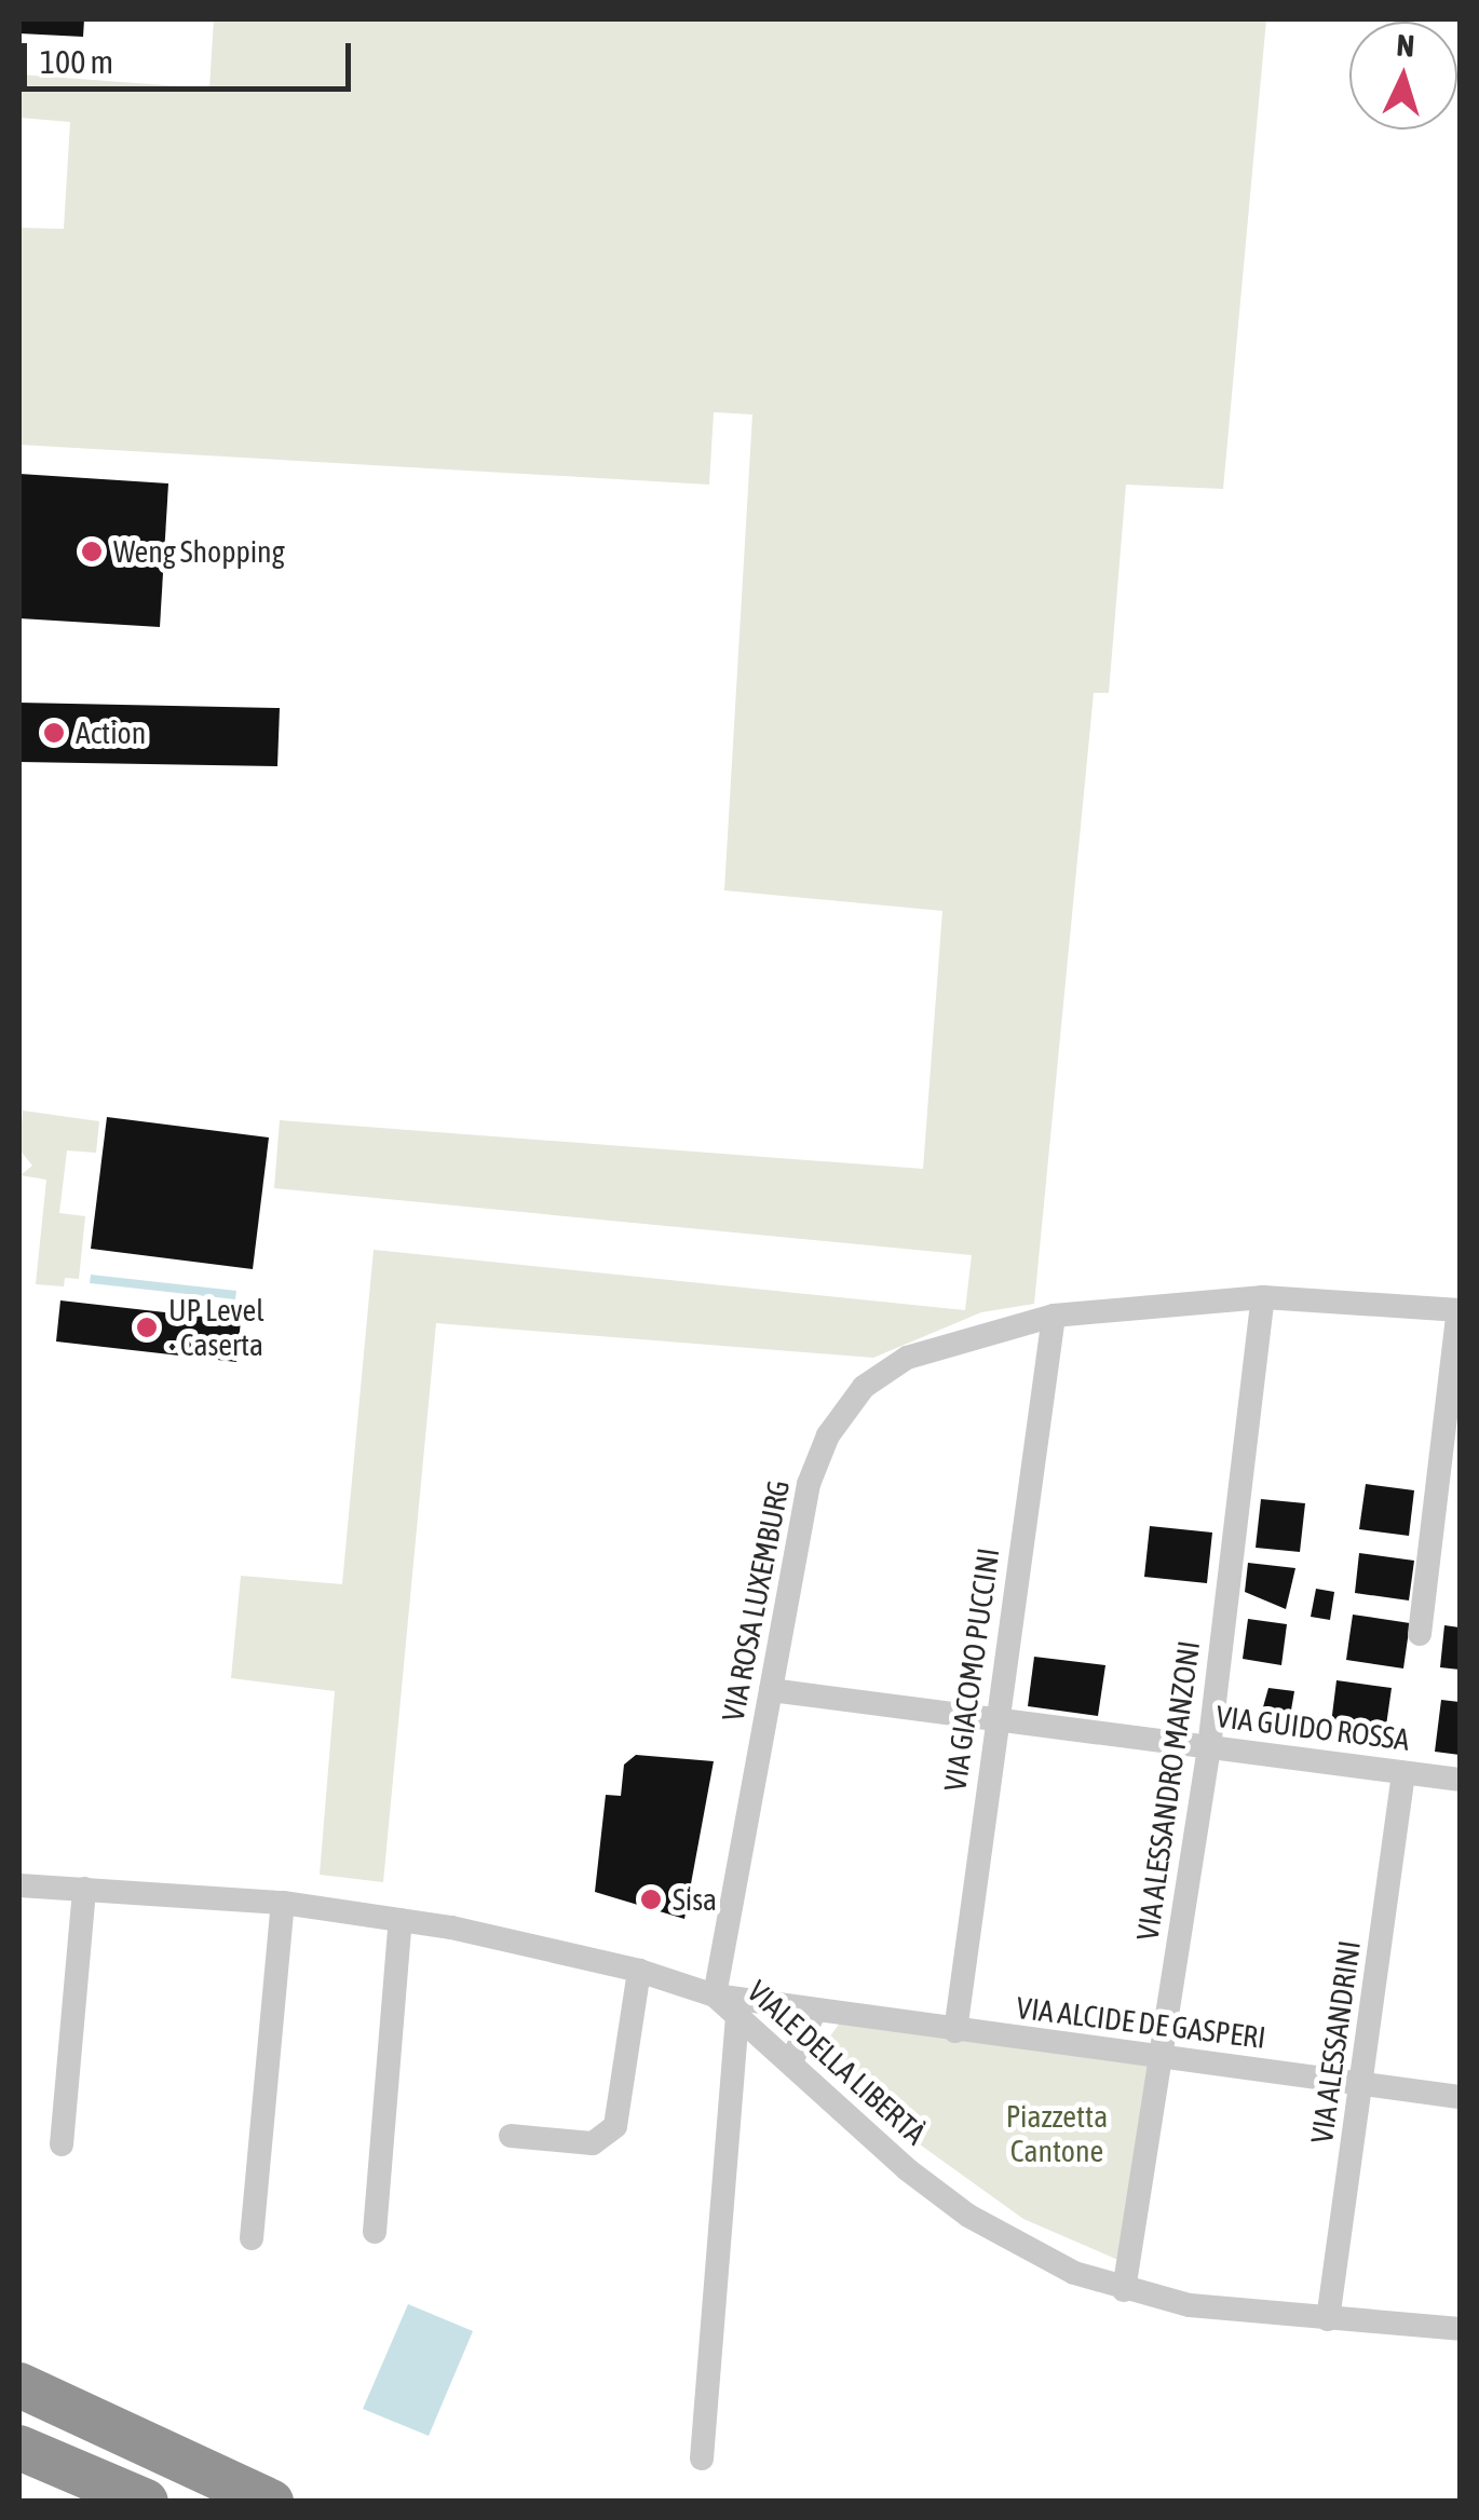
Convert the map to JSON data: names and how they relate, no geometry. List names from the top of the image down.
{
  "streets": {
    "street": [
      "VIA ROSA LUXEMBURG",
      "VIA GIACOMO PUCCINI",
      "VIA GUIDO ROSSA",
      "VIA ALESSANDRO MANZONI",
      "VIA ALCIDE DE GASPERI",
      "VIA ALESSANDRINI",
      "VIALE DELLA LIBERTÀ"
    ]
  },
  "crossings": [
    ["VIA ROSA LUXEMBURG", "VIA GIACOMO PUCCINI"],
    ["VIA ROSA LUXEMBURG", "VIA GUIDO ROSSA"],
    ["VIA ROSA LUXEMBURG", "VIA ALESSANDRO MANZONI"],
    ["VIA ROSA LUXEMBURG", "VIA ALCIDE DE GASPERI"],
    ["VIA ROSA LUXEMBURG", "VIALE DELLA LIBERTÀ"],
    ["VIA GIACOMO PUCCINI", "VIA GUIDO ROSSA"],
    ["VIA GIACOMO PUCCINI", "VIA ALCIDE DE GASPERI"],
    ["VIA GUIDO ROSSA", "VIA ALESSANDRO MANZONI"],
    ["VIA GUIDO ROSSA", "VIA ALESSANDRINI"],
    ["VIA ALESSANDRO MANZONI", "VIA ALCIDE DE GASPERI"],
    ["VIA ALESSANDRO MANZONI", "VIALE DELLA LIBERTÀ"],
    ["VIA ALCIDE DE GASPERI", "VIA ALESSANDRINI"],
    ["VIA ALCIDE DE GASPERI", "VIALE DELLA LIBERTÀ"],
    ["VIA ALESSANDRINI", "VIALE DELLA LIBERTÀ"]
  ],
  "parks": ["Piazzetta Cantone"],
  "places": [
    "Weng Shopping",
    "Action",
    "UP Level - Caserta",
    "Sisa"
  ],
  "scale_bar": "100 m",
  "north": "top"
}
